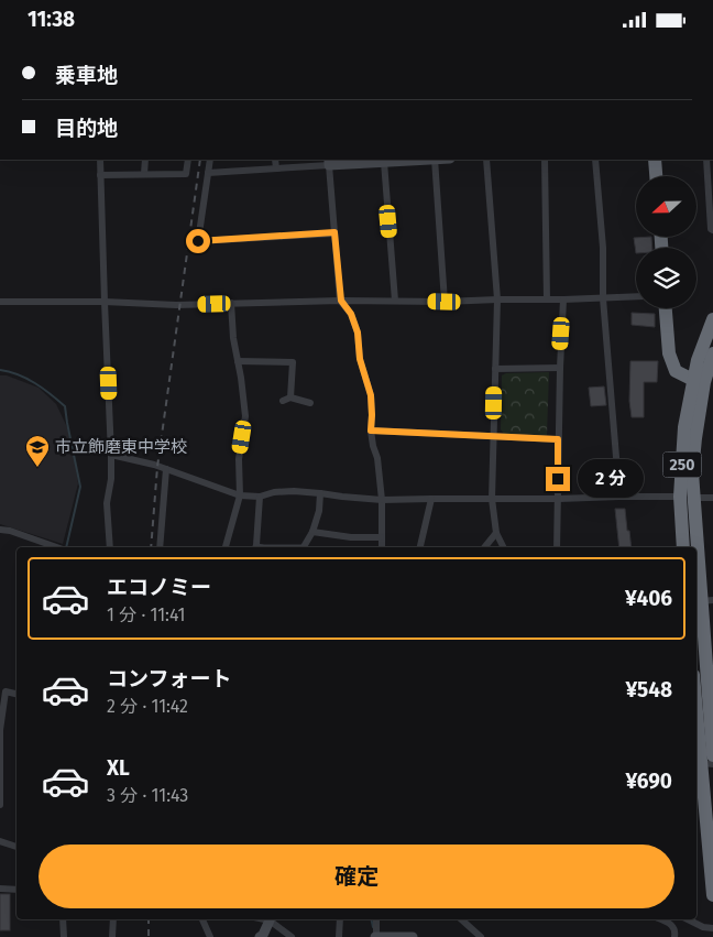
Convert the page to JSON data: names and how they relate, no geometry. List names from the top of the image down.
{
  "streets": {
    "highway": ["250"]
  },
  "places": {
    "school or university": ["市立飾磨東中学校"]
  },
  "north": "left",
  "page": {
    "status": "11:38",
    "banner": ["乗車地", "目的地"],
    "bubble": "2 分",
    "list": [
      {
        "name": "エコノミー",
        "note": "1 分 · 11:41",
        "value": "¥406"
      },
      {
        "name": "コンフォート",
        "note": "2 分 · 11:42",
        "value": "¥548"
      },
      {
        "name": "XL",
        "note": "3 分 · 11:43",
        "value": "¥690"
      }
    ],
    "buttons": "確定"
  }
}
